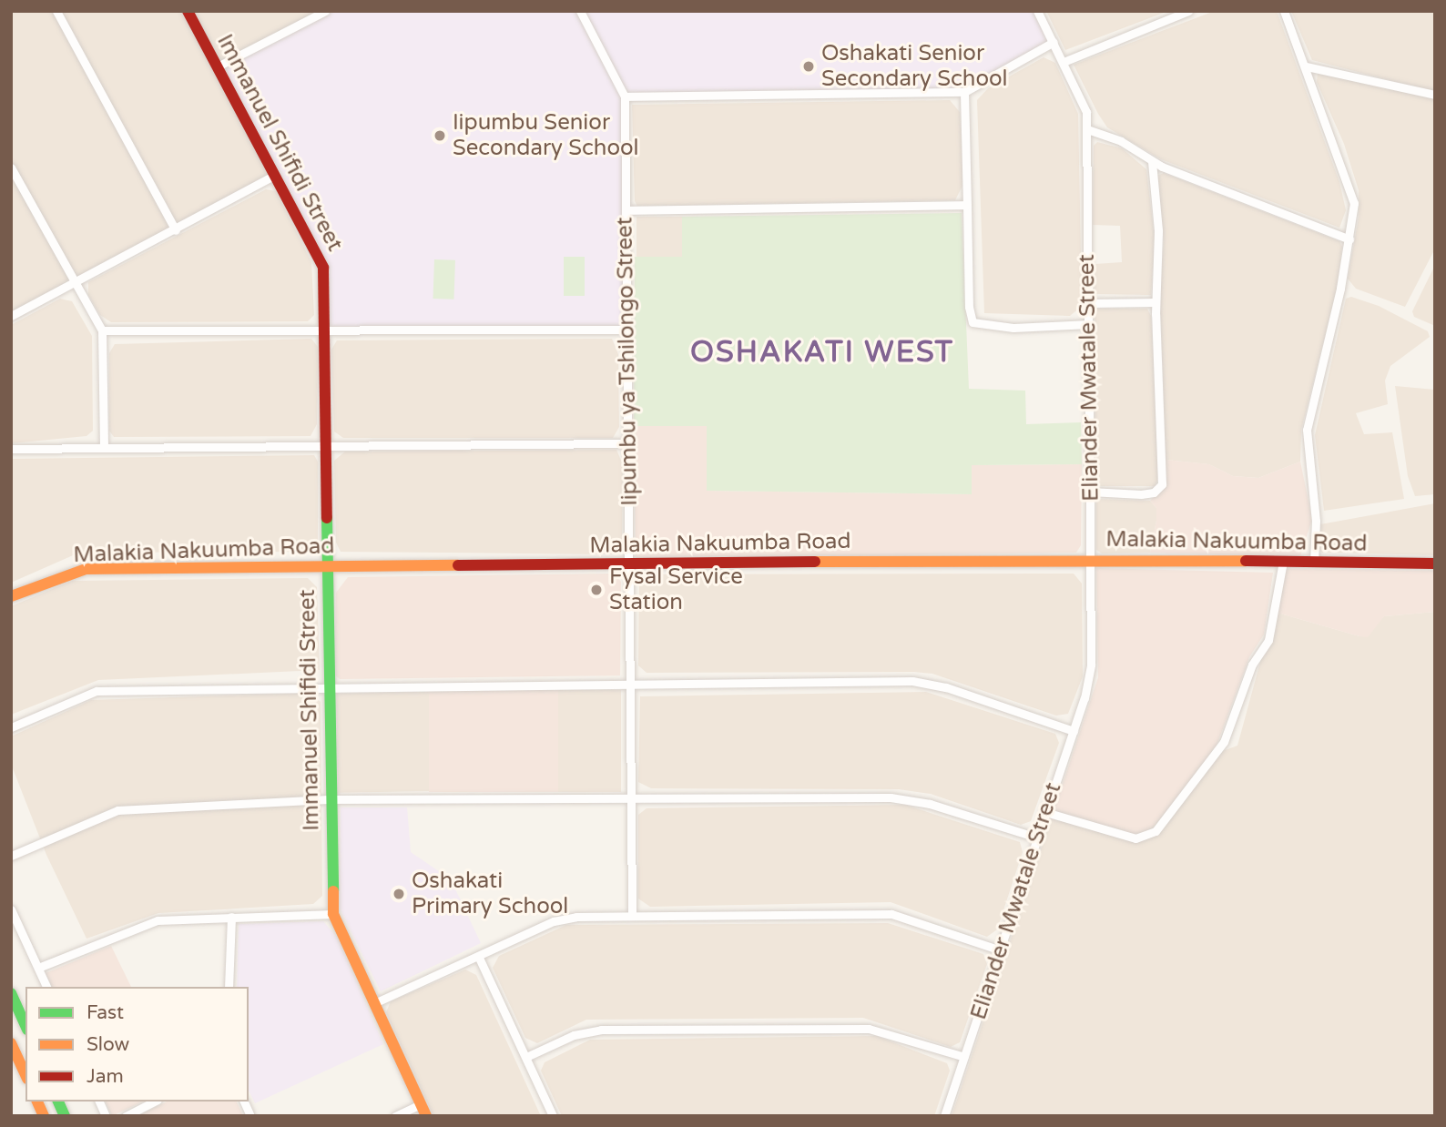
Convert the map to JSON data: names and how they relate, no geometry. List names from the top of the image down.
{
  "streets": {
    "main road": ["Immanuel Shifidi Street", "Malakia Nakuumba Road"],
    "street": ["Iipumbu ya Tshilongo Street", "Eliander Mwatale Street"]
  },
  "crossings": [
    ["Immanuel Shifidi Street", "Malakia Nakuumba Road"],
    ["Iipumbu ya Tshilongo Street", "Malakia Nakuumba Road"],
    ["Eliander Mwatale Street", "Malakia Nakuumba Road"]
  ],
  "districts": ["OSHAKATI WEST"],
  "places": [
    "Oshakati Senior Secondary School",
    "Iipumbu Senior Secondary School",
    "Fysal Service Station",
    "Oshakati Primary School"
  ],
  "legend": ["Fast", "Slow", "Jam"]
}
